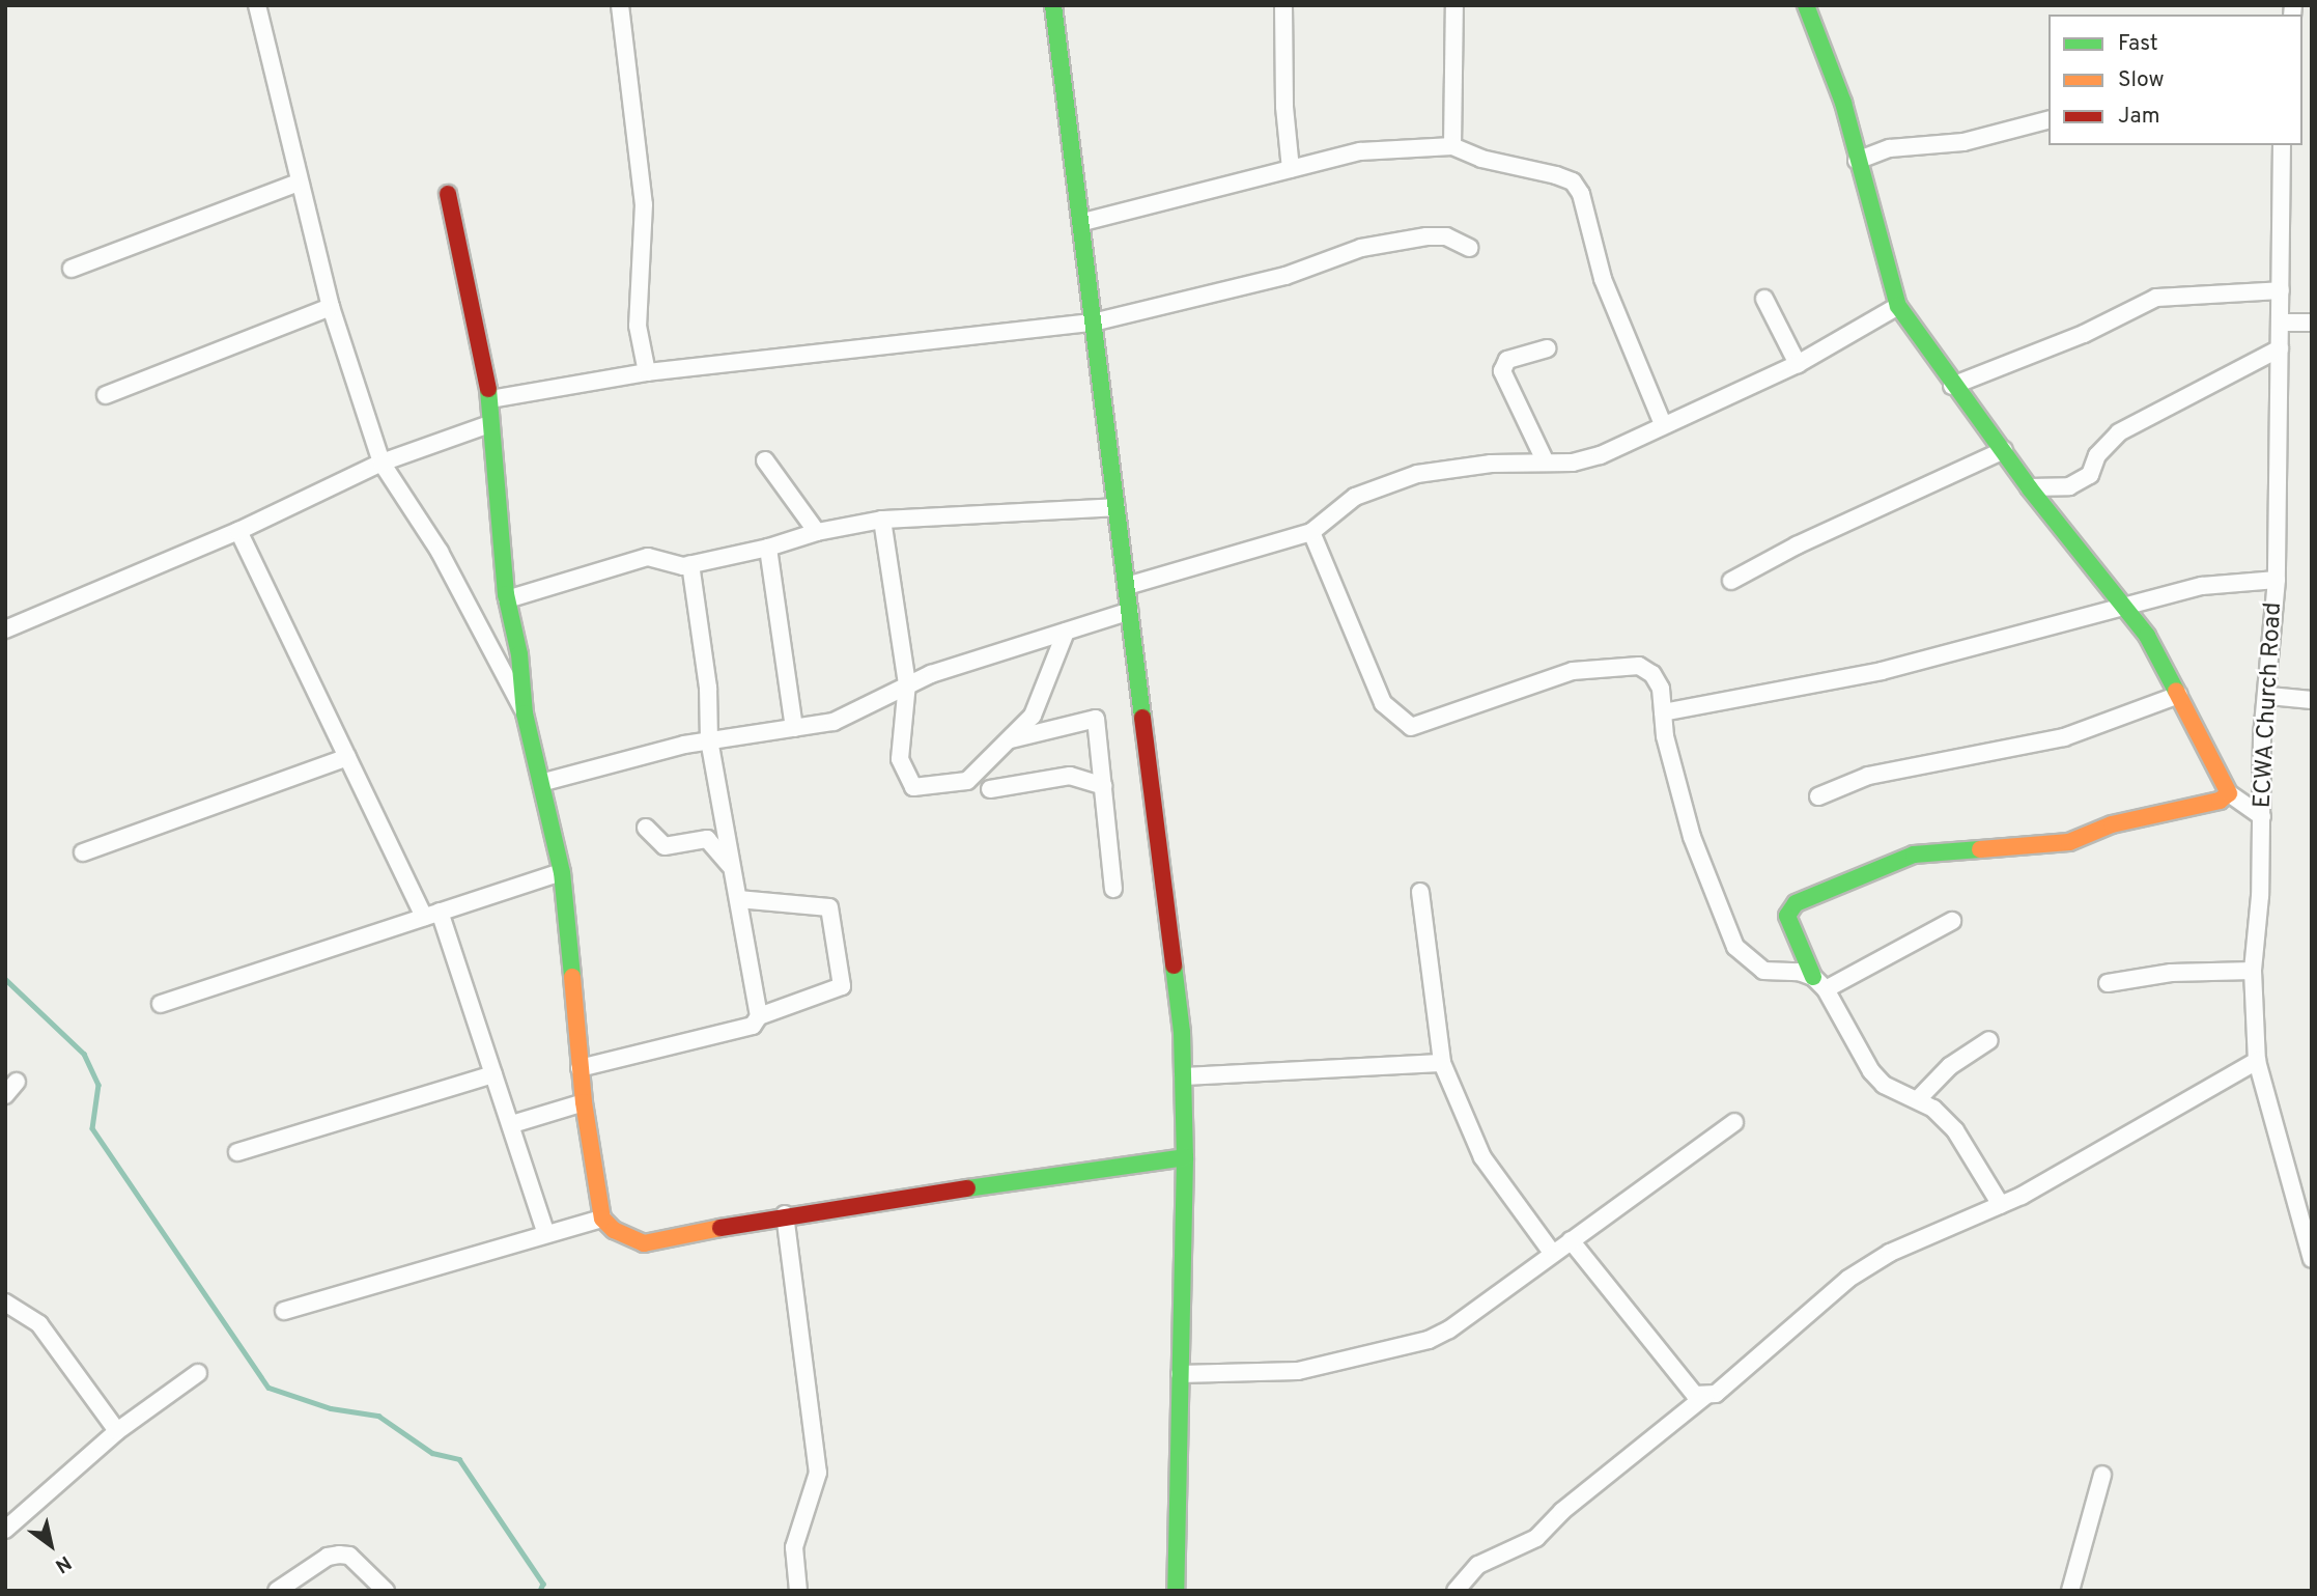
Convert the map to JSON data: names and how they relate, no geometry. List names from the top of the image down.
{
  "streets": {
    "street": ["ECWA Church Road"]
  },
  "legend": ["Fast", "Slow", "Jam"],
  "north": "bottom right"
}
